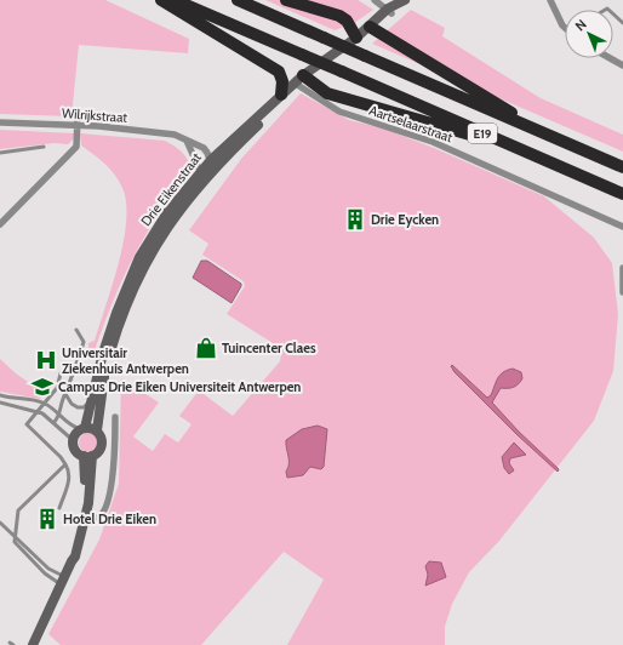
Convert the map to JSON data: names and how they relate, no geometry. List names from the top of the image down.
{
  "streets": {
    "highway": ["E19"],
    "street": ["Wilrijkstraat", "Aartselaarstraat", "Drie Eikenstraat"]
  },
  "crossings": [
    ["Wilrijkstraat", "Drie Eikenstraat"],
    ["Aartselaarstraat", "Drie Eikenstraat"]
  ],
  "places": {
    "building": ["Drie Eycken", "Hotel Drie Eiken"],
    "shop": ["Tuincenter Claes"],
    "hospital": ["Universitair Ziekenhuis Antwerpen"],
    "school or university": ["Campus Drie Eiken Universiteit Antwerpen"]
  },
  "north": "top left"
}
